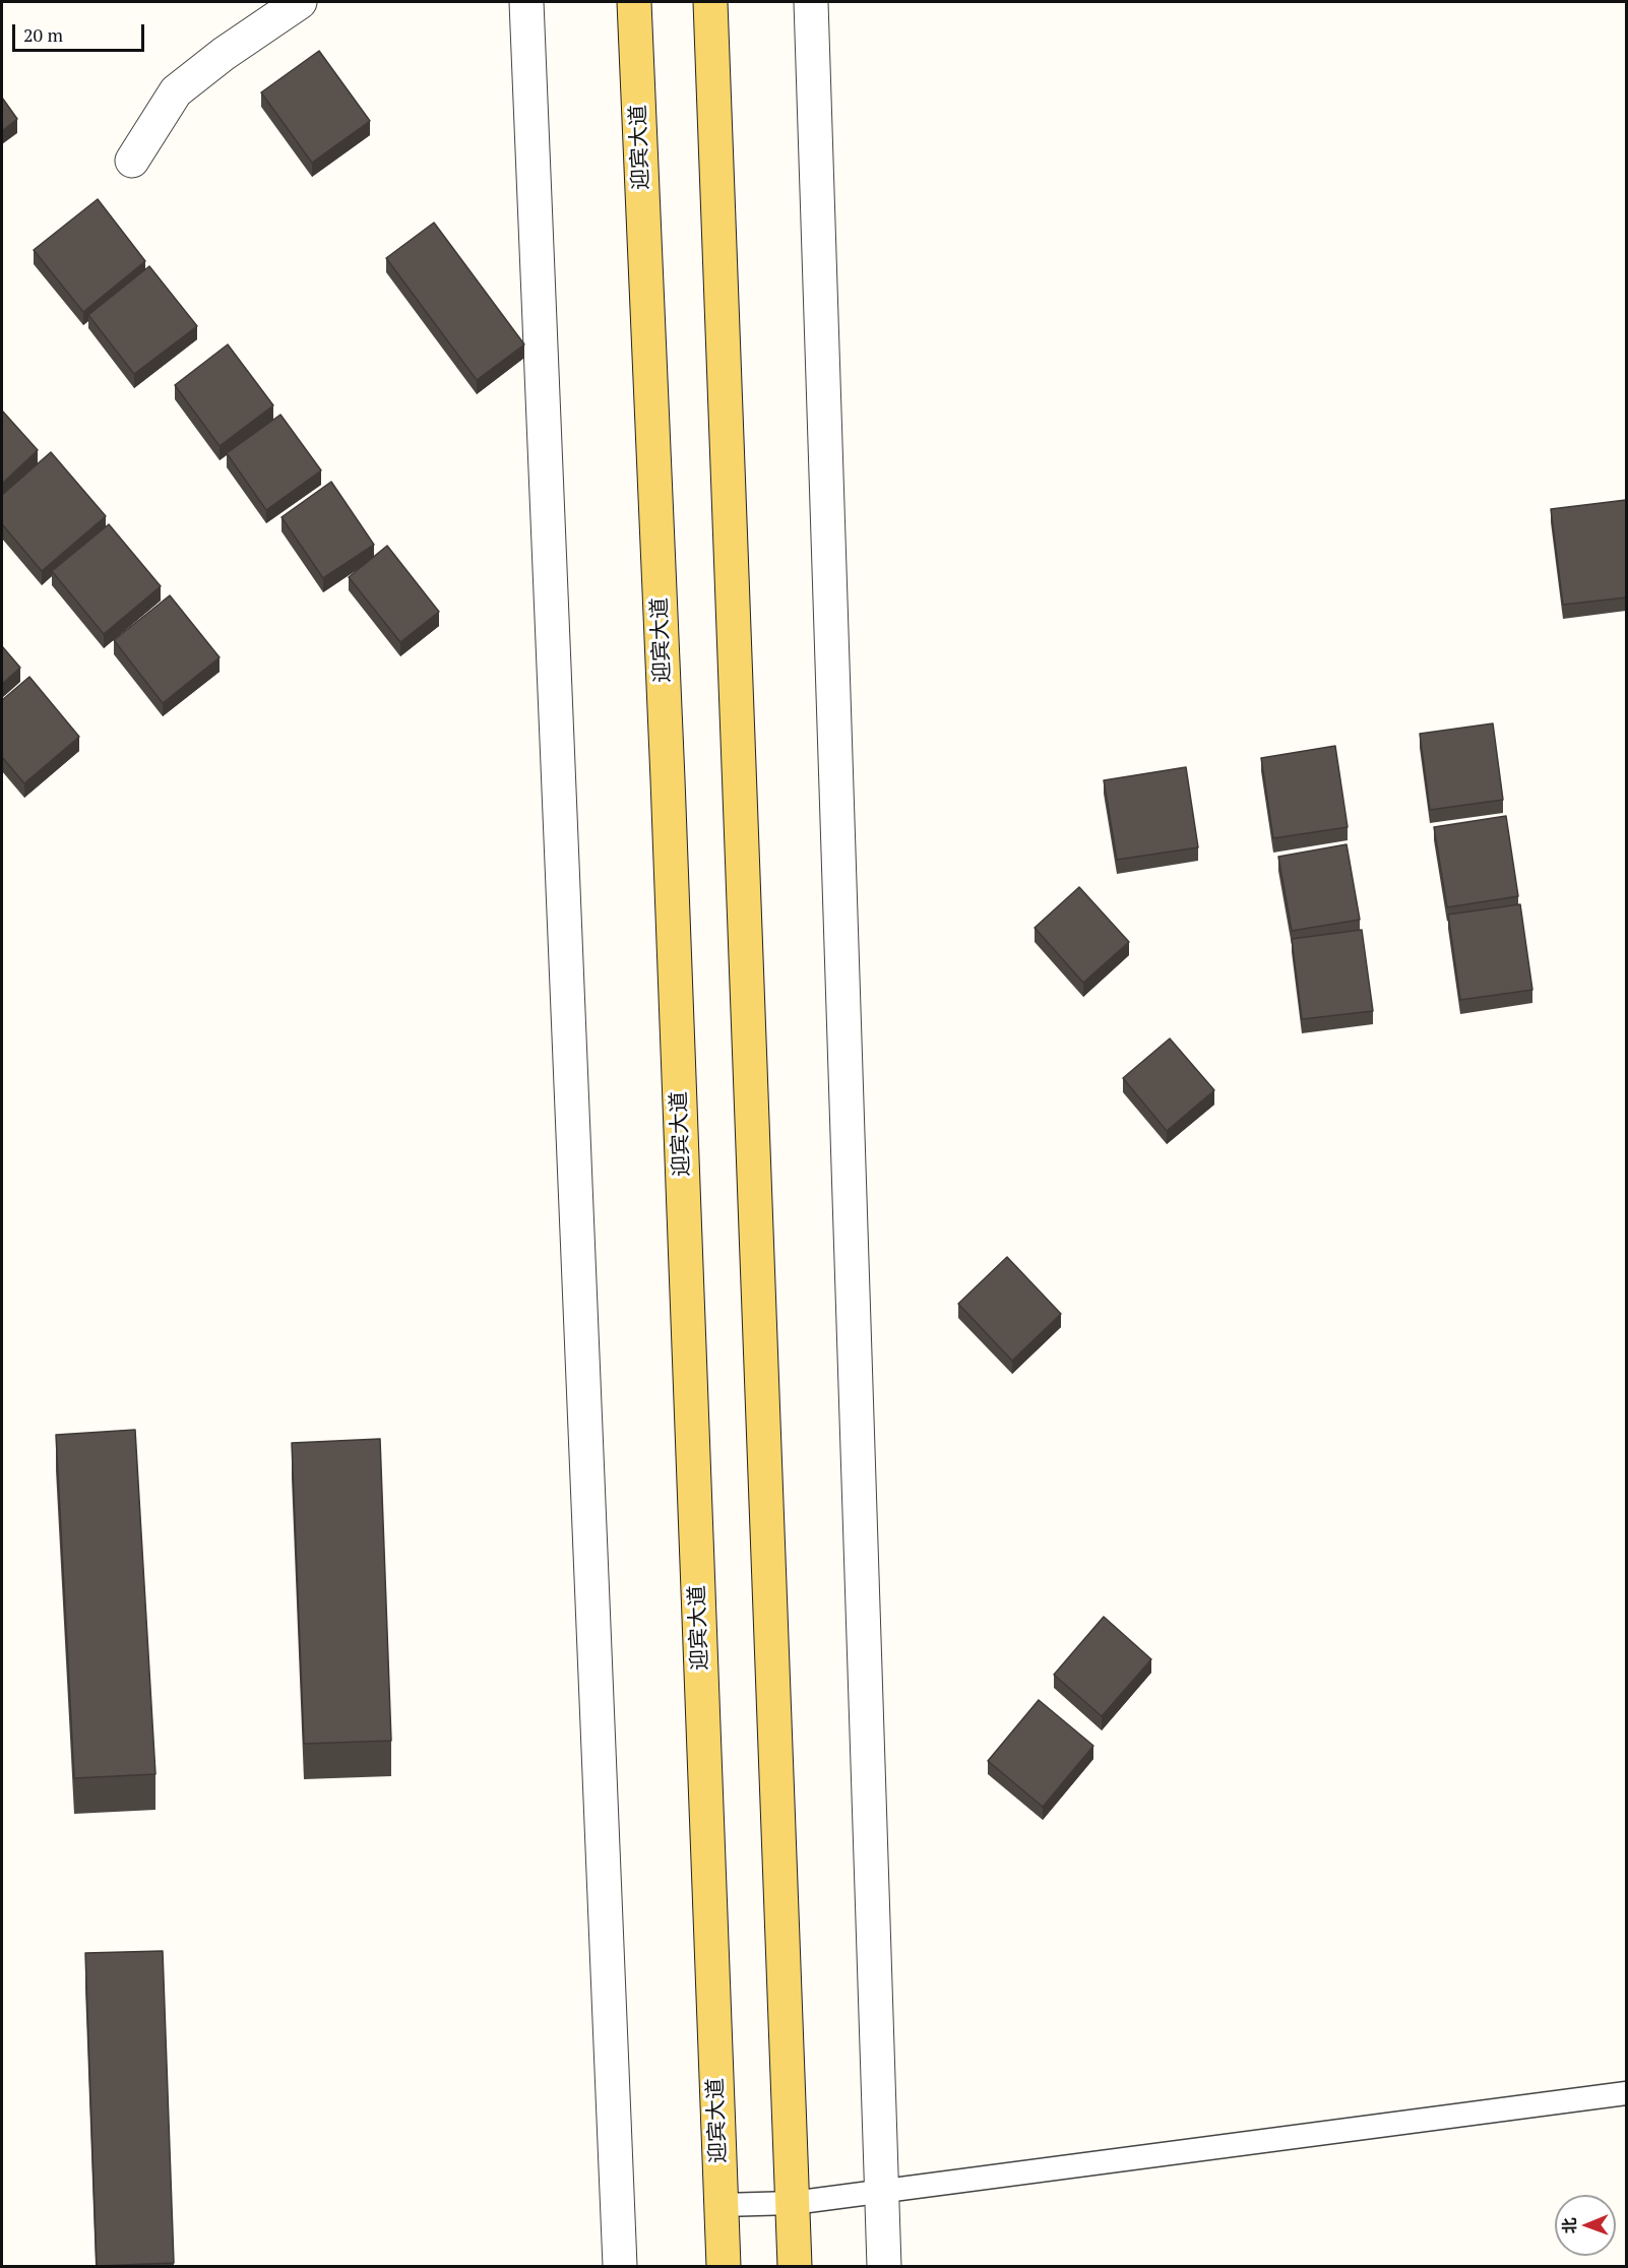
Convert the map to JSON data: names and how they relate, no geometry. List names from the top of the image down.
{
  "streets": {
    "main road": ["迎宾大道"]
  },
  "scale_bar": "20 m",
  "north": "left"
}
